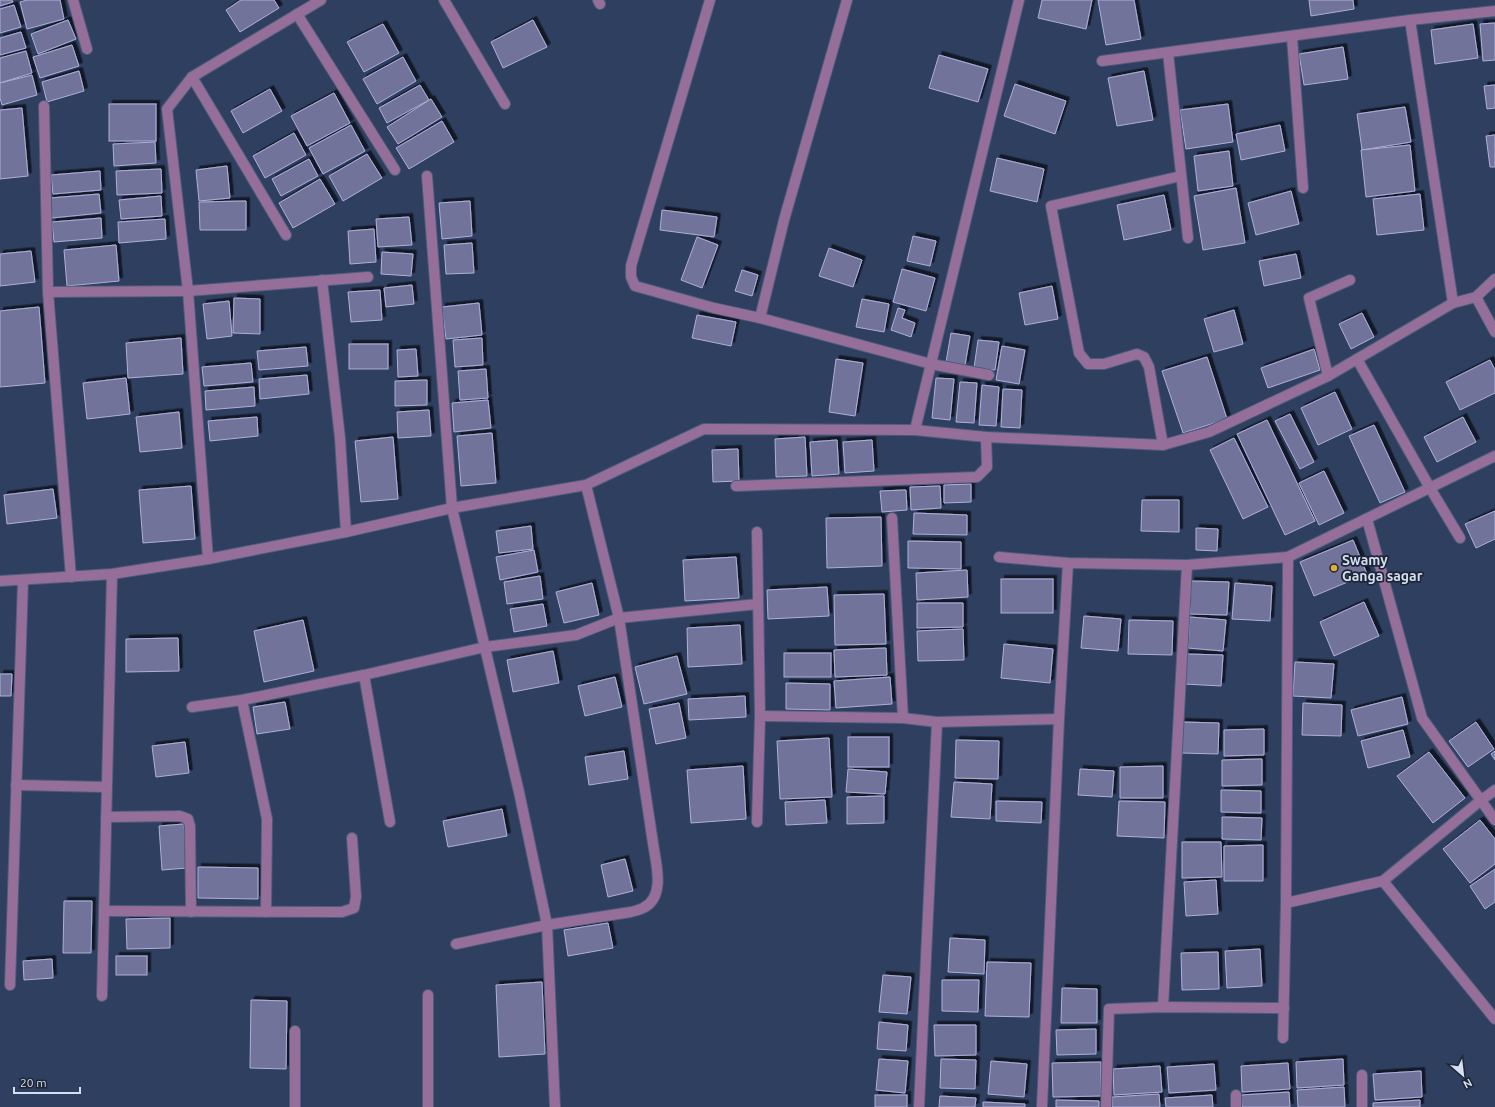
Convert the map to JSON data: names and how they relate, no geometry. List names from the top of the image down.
{
  "places": ["Swamy Ganga sagar"],
  "scale_bar": "20 m",
  "north": "bottom right"
}
